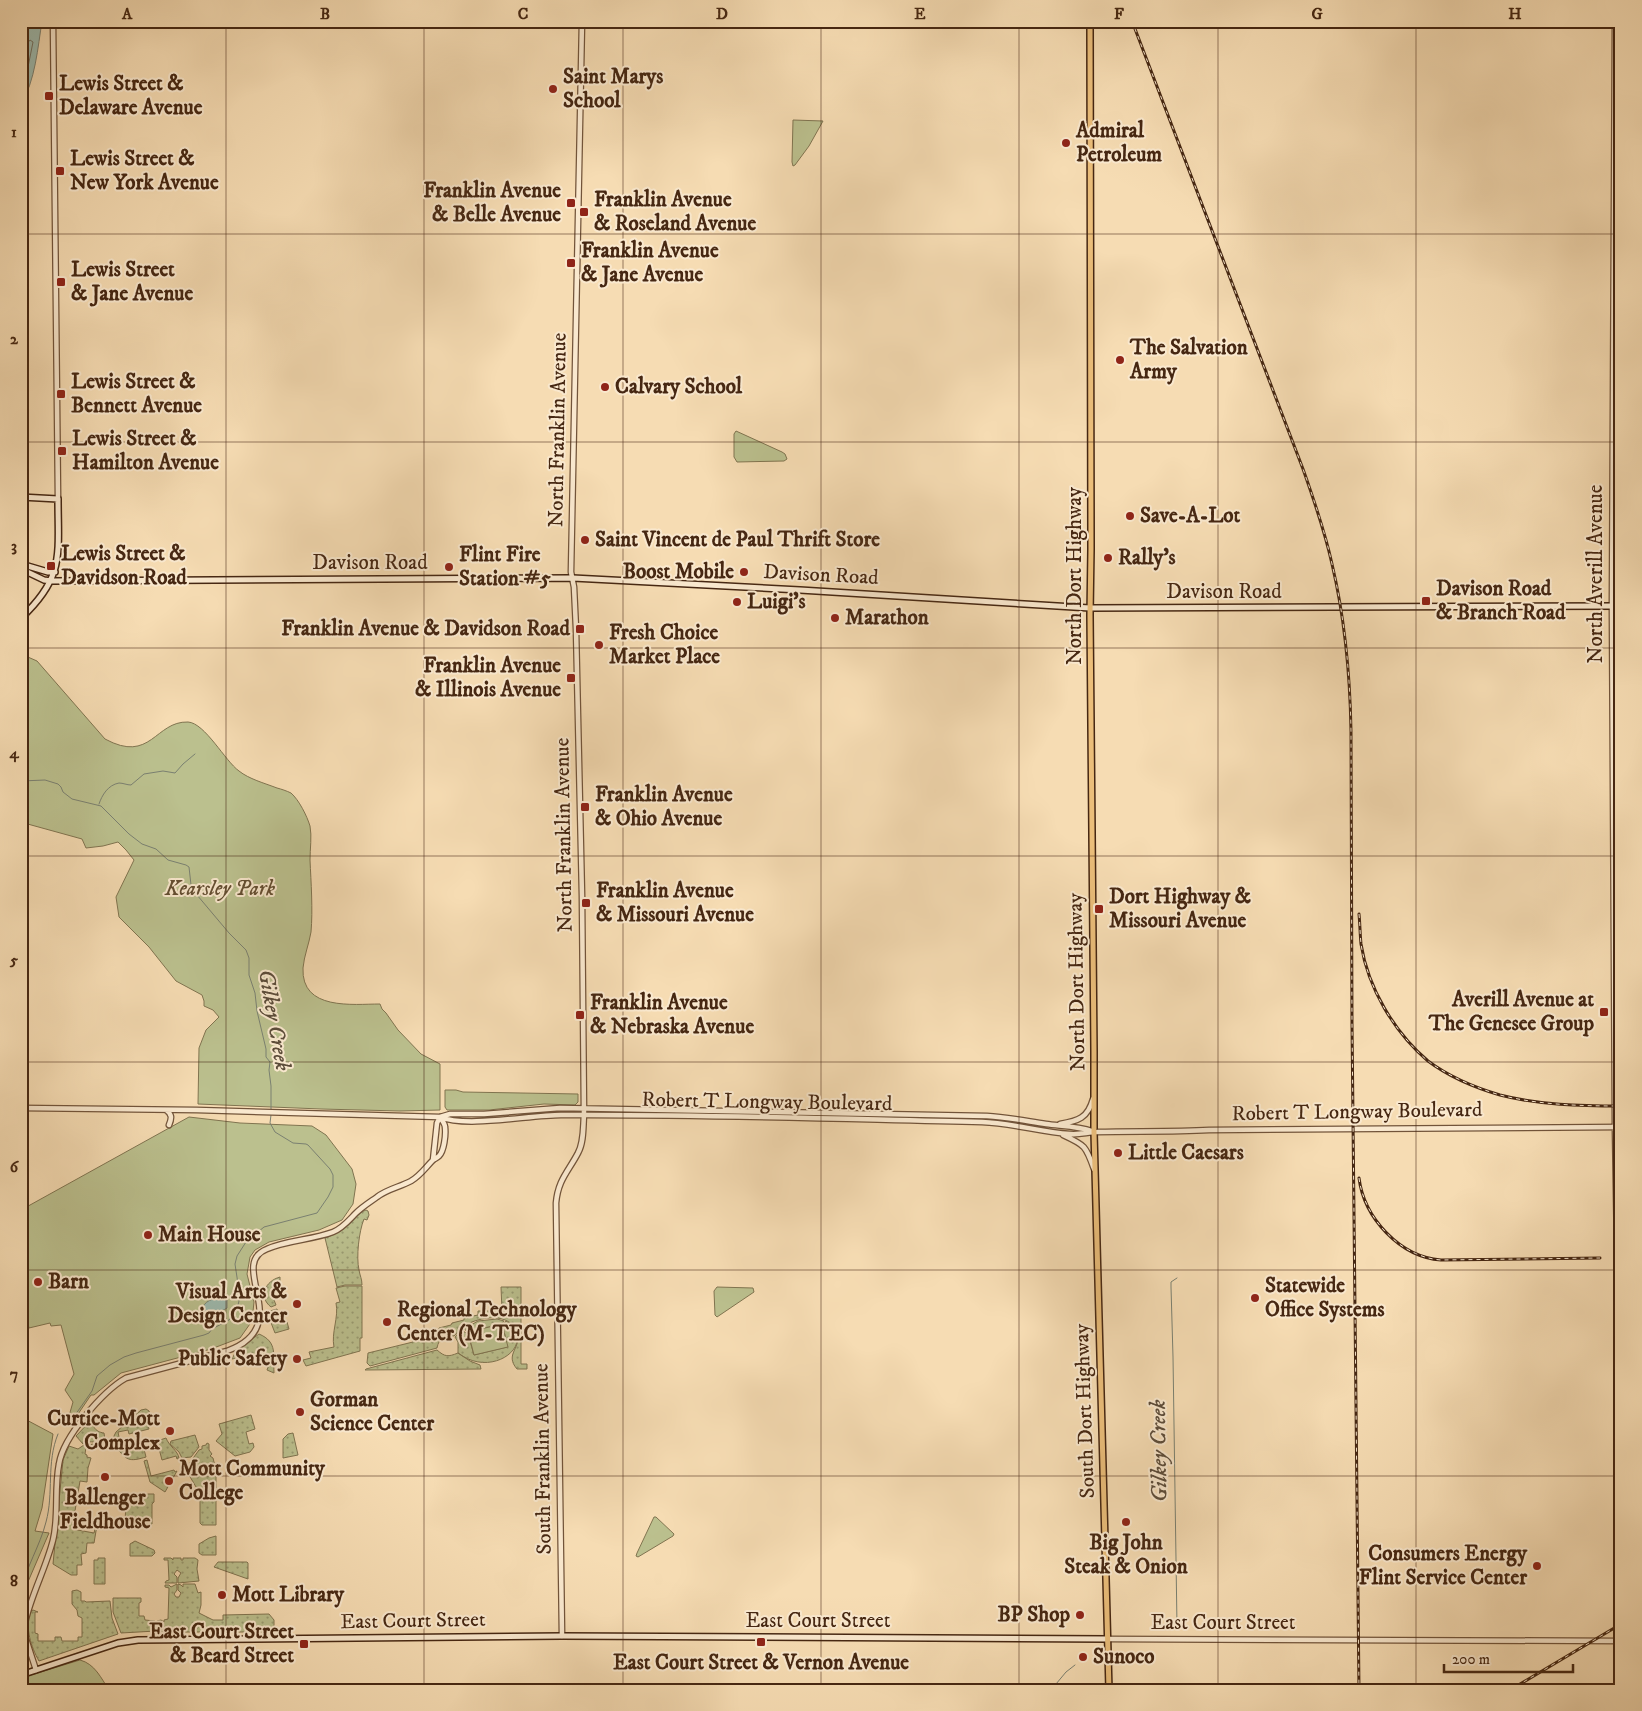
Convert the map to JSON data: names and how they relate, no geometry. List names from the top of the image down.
{
  "streets": {
    "main road": [
      "Davison Road",
      "North Dort Highway",
      "South Dort Highway",
      "East Court Street"
    ],
    "street": [
      "North Franklin Avenue",
      "North Averill Avenue",
      "Robert T Longway Boulevard",
      "South Franklin Avenue"
    ]
  },
  "crossings": [
    ["North Franklin Avenue", "Davison Road"],
    ["North Franklin Avenue", "Robert T Longway Boulevard"],
    ["North Franklin Avenue", "South Franklin Avenue"],
    ["Davison Road", "North Averill Avenue"],
    ["Davison Road", "North Dort Highway"],
    ["North Averill Avenue", "Robert T Longway Boulevard"],
    ["North Dort Highway", "Robert T Longway Boulevard"],
    ["North Dort Highway", "South Dort Highway"],
    ["Robert T Longway Boulevard", "South Dort Highway"],
    ["Robert T Longway Boulevard", "South Franklin Avenue"],
    ["South Dort Highway", "East Court Street"],
    ["South Franklin Avenue", "East Court Street"]
  ],
  "water": ["Gilkey Creek"],
  "parks": ["Kearsley Park"],
  "places": {
    "other": [
      "Saint Marys School",
      "Admiral Petroleum",
      "The Salvation Army",
      "Calvary School",
      "Save-A-Lot",
      "Saint Vincent de Paul Thrift Store",
      "Rally's",
      "Flint Fire Station #5",
      "Boost Mobile",
      "Luigi's",
      "Marathon",
      "Fresh Choice Market Place",
      "Little Caesars",
      "Main House",
      "Barn",
      "Statewide Office Systems",
      "Visual Arts & Design Center",
      "Regional Technology Center (M-TEC)",
      "Public Safety",
      "Gorman Science Center",
      "Curtice-Mott Complex",
      "Ballenger Fieldhouse",
      "Mott Community College",
      "Big John Steak & Onion",
      "Consumers Energy Flint Service Center",
      "Mott Library",
      "BP Shop",
      "Sunoco"
    ],
    "transit": [
      "Lewis Street & Delaware Avenue",
      "Lewis Street & New York Avenue",
      "Franklin Avenue & Belle Avenue",
      "Franklin Avenue & Roseland Avenue",
      "Franklin Avenue & Jane Avenue",
      "Lewis Street & Jane Avenue",
      "Lewis Street & Bennett Avenue",
      "Lewis Street & Hamilton Avenue",
      "Lewis Street & Davidson Road",
      "Davison Road & Branch Road",
      "Franklin Avenue & Davidson Road",
      "Franklin Avenue & Illinois Avenue",
      "Franklin Avenue & Ohio Avenue",
      "Franklin Avenue & Missouri Avenue",
      "Dort Highway & Missouri Avenue",
      "Averill Avenue at The Genesee Group",
      "Franklin Avenue & Nebraska Avenue",
      "East Court Street & Vernon Avenue",
      "East Court Street & Beard Street"
    ]
  },
  "scale_bar": "200 m",
  "grid": {
    "columns": [
      "A",
      "B",
      "C",
      "D",
      "E",
      "F",
      "G",
      "H"
    ],
    "rows": [
      "1",
      "2",
      "3",
      "4",
      "5",
      "6",
      "7",
      "8"
    ]
  }
}
